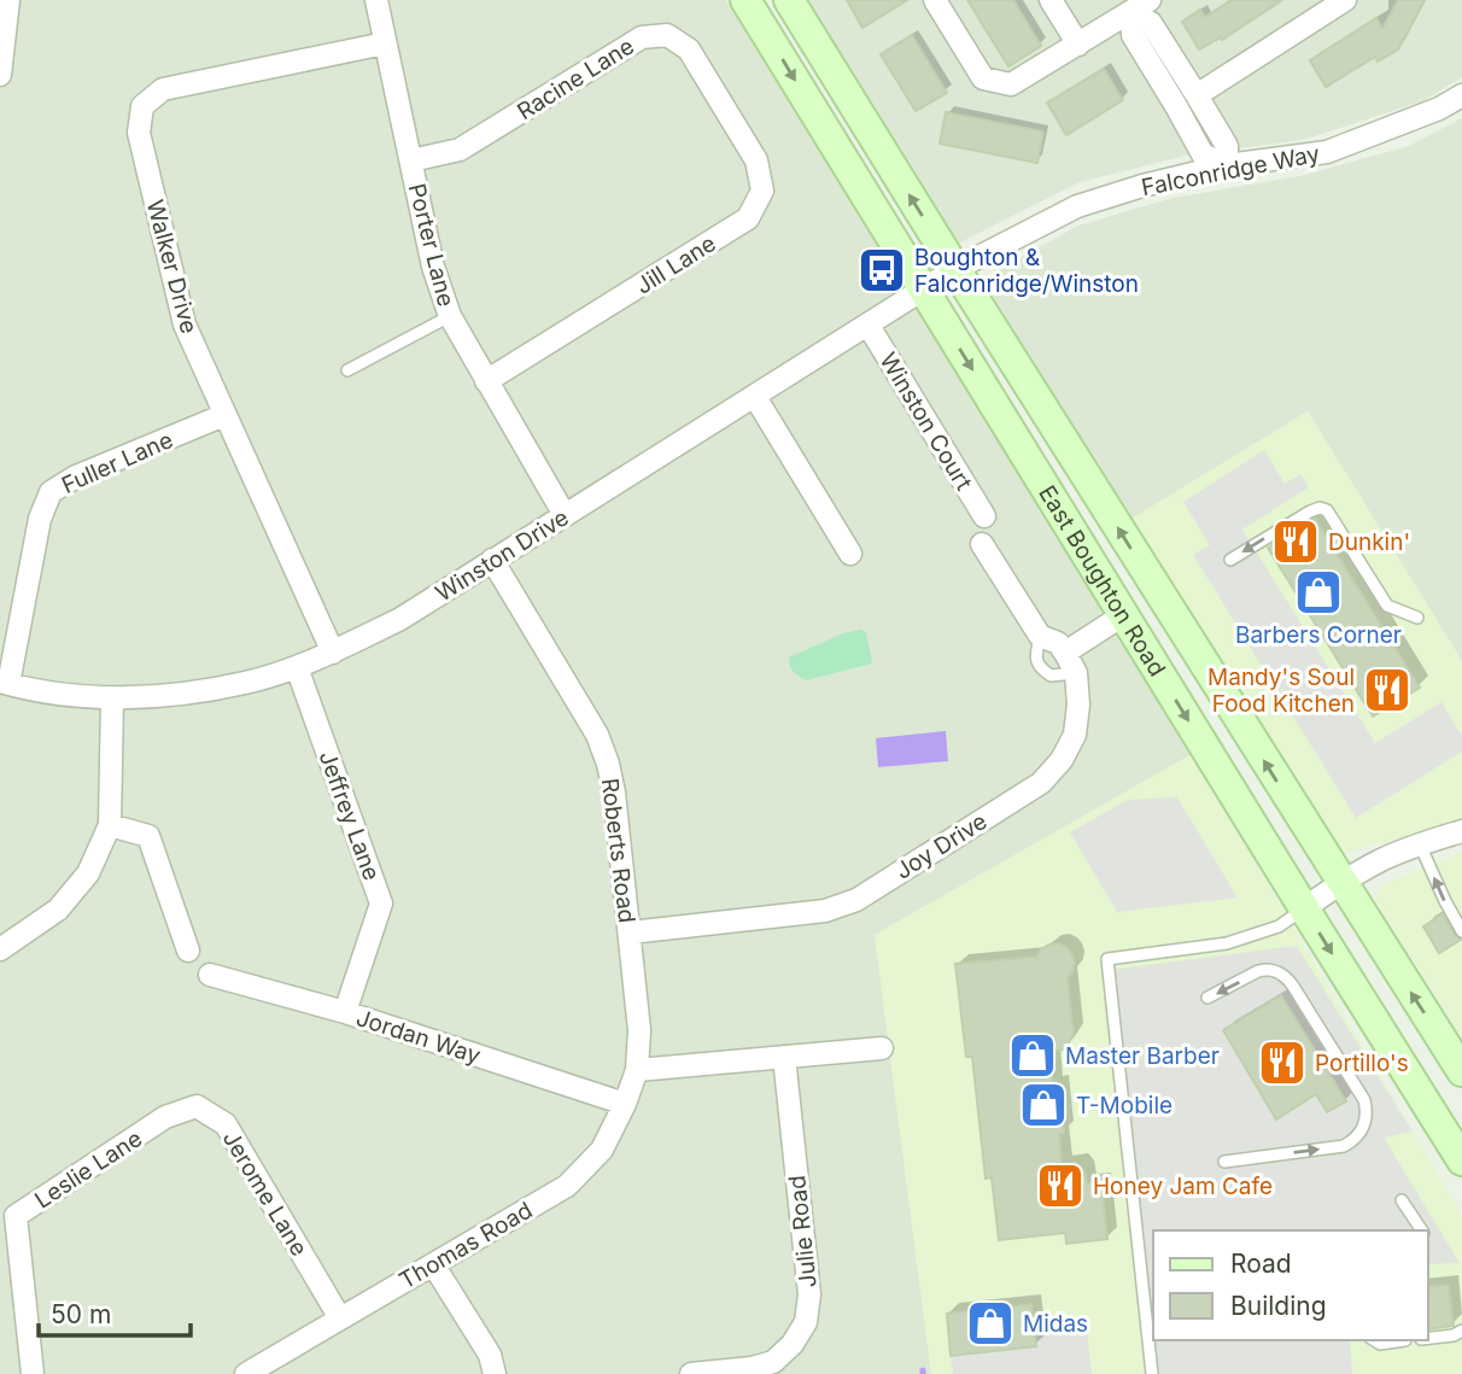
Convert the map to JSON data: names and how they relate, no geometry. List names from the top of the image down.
{
  "streets": {
    "main road": ["East Boughton Road"],
    "street": [
      "Racine Lane",
      "Falconridge Way",
      "Porter Lane",
      "Jill Lane",
      "Walker Drive",
      "Winston Court",
      "Fuller Lane",
      "Winston Drive",
      "Jeffrey Lane",
      "Joy Drive",
      "Roberts Road",
      "Jordan Way",
      "Leslie Lane",
      "Jerome Lane",
      "Julie Road",
      "Thomas Road"
    ]
  },
  "crossings": [
    ["Racine Lane", "Porter Lane"],
    ["Racine Lane", "Jill Lane"],
    ["Falconridge Way", "Winston Drive"],
    ["Falconridge Way", "East Boughton Road"],
    ["Porter Lane", "Jill Lane"],
    ["Porter Lane", "Walker Drive"],
    ["Porter Lane", "Winston Drive"],
    ["Walker Drive", "Fuller Lane"],
    ["Walker Drive", "Winston Drive"],
    ["Winston Court", "Winston Drive"],
    ["Fuller Lane", "Winston Drive"],
    ["Winston Drive", "East Boughton Road"],
    ["Winston Drive", "Jeffrey Lane"],
    ["Winston Drive", "Roberts Road"],
    ["Jeffrey Lane", "Jordan Way"],
    ["Joy Drive", "Roberts Road"],
    ["Roberts Road", "Thomas Road"],
    ["Jordan Way", "Thomas Road"],
    ["Leslie Lane", "Jerome Lane"],
    ["Jerome Lane", "Thomas Road"]
  ],
  "places": {
    "bus stop": ["Boughton & Falconridge/Winston"],
    "restaurant": [
      "Dunkin'",
      "Mandy's Soul Food Kitchen",
      "Portillo's",
      "Honey Jam Cafe"
    ],
    "shop": [
      "Barbers Corner",
      "Master Barber",
      "T-Mobile",
      "Midas"
    ]
  },
  "legend": ["Road", "Building"],
  "scale_bar": "50 m"
}
